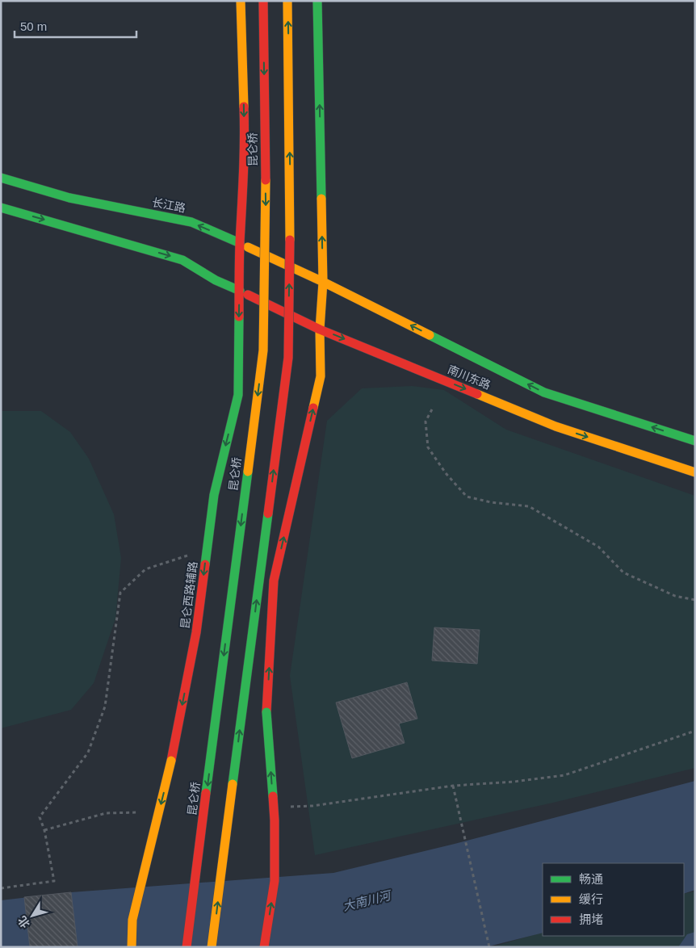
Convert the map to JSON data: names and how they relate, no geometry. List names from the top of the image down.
{
  "streets": {
    "main road": [
      "昆仑桥",
      "长江路",
      "南川东路",
      "昆仑西路辅路"
    ]
  },
  "crossings": [
    ["长江路", "南川东路"],
    ["长江路", "昆仑西路辅路"],
    ["南川东路", "昆仑西路辅路"]
  ],
  "water": ["大南川河"],
  "legend": ["畅通", "缓行", "拥堵"],
  "scale_bar": "50 m",
  "north": "bottom left"
}
